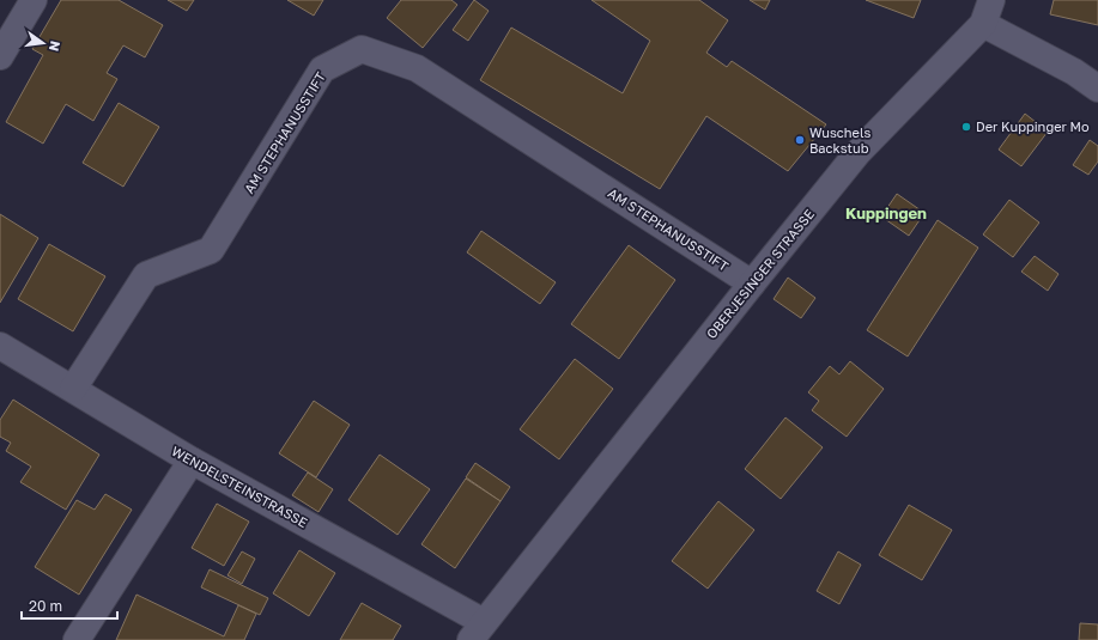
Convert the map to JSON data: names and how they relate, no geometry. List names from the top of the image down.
{
  "streets": {
    "street": ["AM STEPHANUSSTIFT", "OBERJESINGER STRASSE", "WENDELSTEINSTRASSE"]
  },
  "crossings": [
    ["AM STEPHANUSSTIFT", "OBERJESINGER STRASSE"],
    ["AM STEPHANUSSTIFT", "WENDELSTEINSTRASSE"],
    ["OBERJESINGER STRASSE", "WENDELSTEINSTRASSE"]
  ],
  "districts": ["Kuppingen"],
  "places": ["Der Kuppinger Mo", "Wuschels Backstub"],
  "scale_bar": "20 m",
  "north": "right"
}
